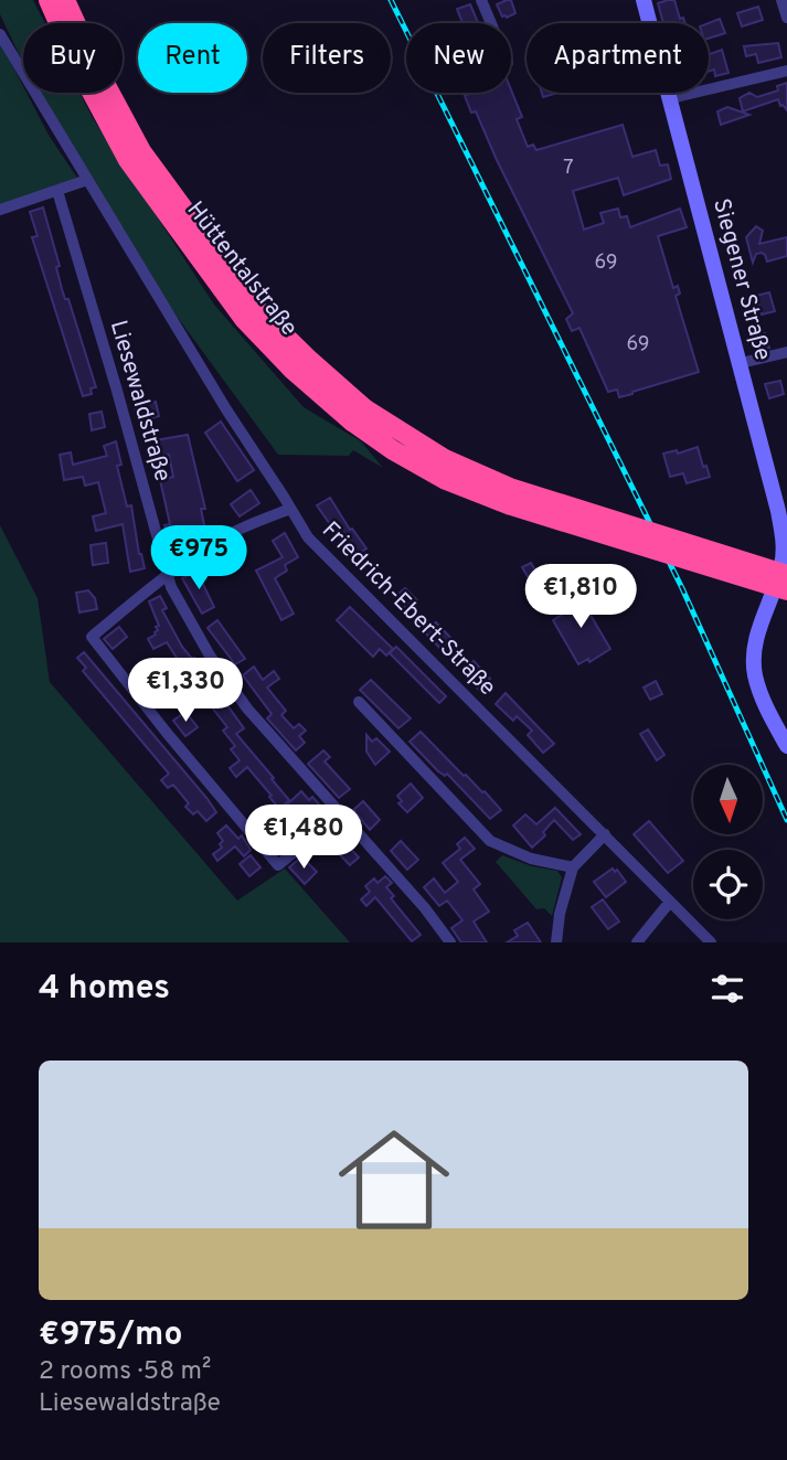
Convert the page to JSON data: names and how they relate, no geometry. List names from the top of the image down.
{
  "streets": {
    "highway": ["Hüttentalstraße"],
    "main road": ["Siegener Straße"],
    "street": ["Liesewaldstraße", "Friedrich-Ebert-Straße"]
  },
  "crossings": [
    ["Hüttentalstraße", "Siegener Straße"]
  ],
  "house_numbers": ["7", "69", "69"],
  "north": "bottom",
  "page": {
    "chip": [
      "Buy",
      "Rent",
      "Filters",
      "New",
      "Apartment"
    ],
    "price": [
      "€975",
      "€1,810",
      "€1,330",
      "€1,480"
    ],
    "heading": "4 homes",
    "list": [
      {
        "name": "€975/mo",
        "note": "2 rooms · 58 m² · Liesewaldstraße"
      }
    ]
  }
}
